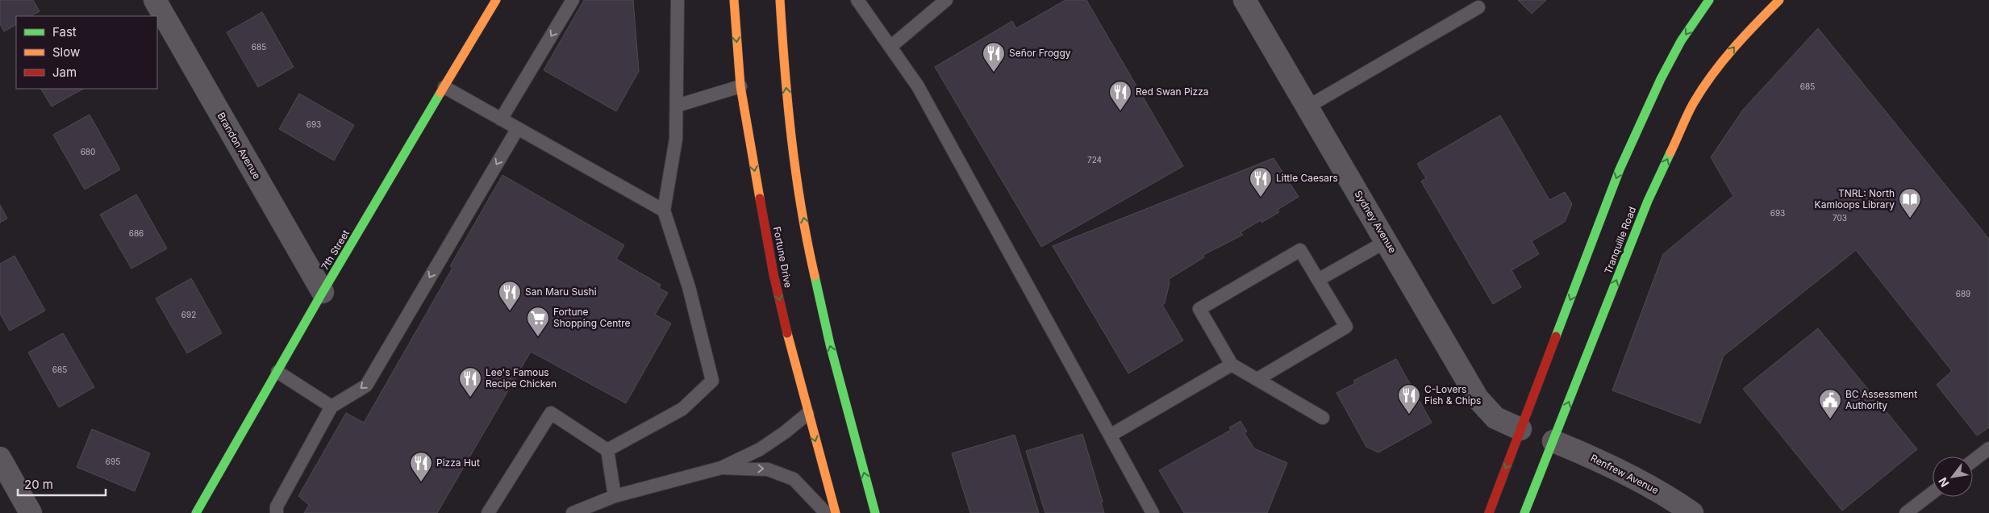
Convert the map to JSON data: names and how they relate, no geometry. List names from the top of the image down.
{
  "streets": {
    "main road": ["Tranquille Road", "7th Street", "Fortune Drive"],
    "street": ["Brandon Avenue", "Sydney Avenue", "Renfrew Avenue"]
  },
  "crossings": [
    ["Brandon Avenue", "7th Street"],
    ["Tranquille Road", "Renfrew Avenue"]
  ],
  "places": {
    "restaurant": [
      "Señor Froggy",
      "Red Swan Pizza",
      "Little Caesars",
      "San Maru Sushi",
      "Lee's Famous Recipe Chicken",
      "C-Lovers Fish & Chips",
      "Pizza Hut"
    ],
    "library": ["TNRL: North Kamloops Library"],
    "supermarket": ["Fortune Shopping Centre"],
    "public building": ["BC Assessment Authority"]
  },
  "house_numbers": [
    "685",
    "685",
    "693",
    "680",
    "724",
    "693",
    "703",
    "686",
    "689",
    "692",
    "685",
    "695"
  ],
  "legend": ["Fast", "Slow", "Jam"],
  "scale_bar": "20 m",
  "north": "bottom left"
}
